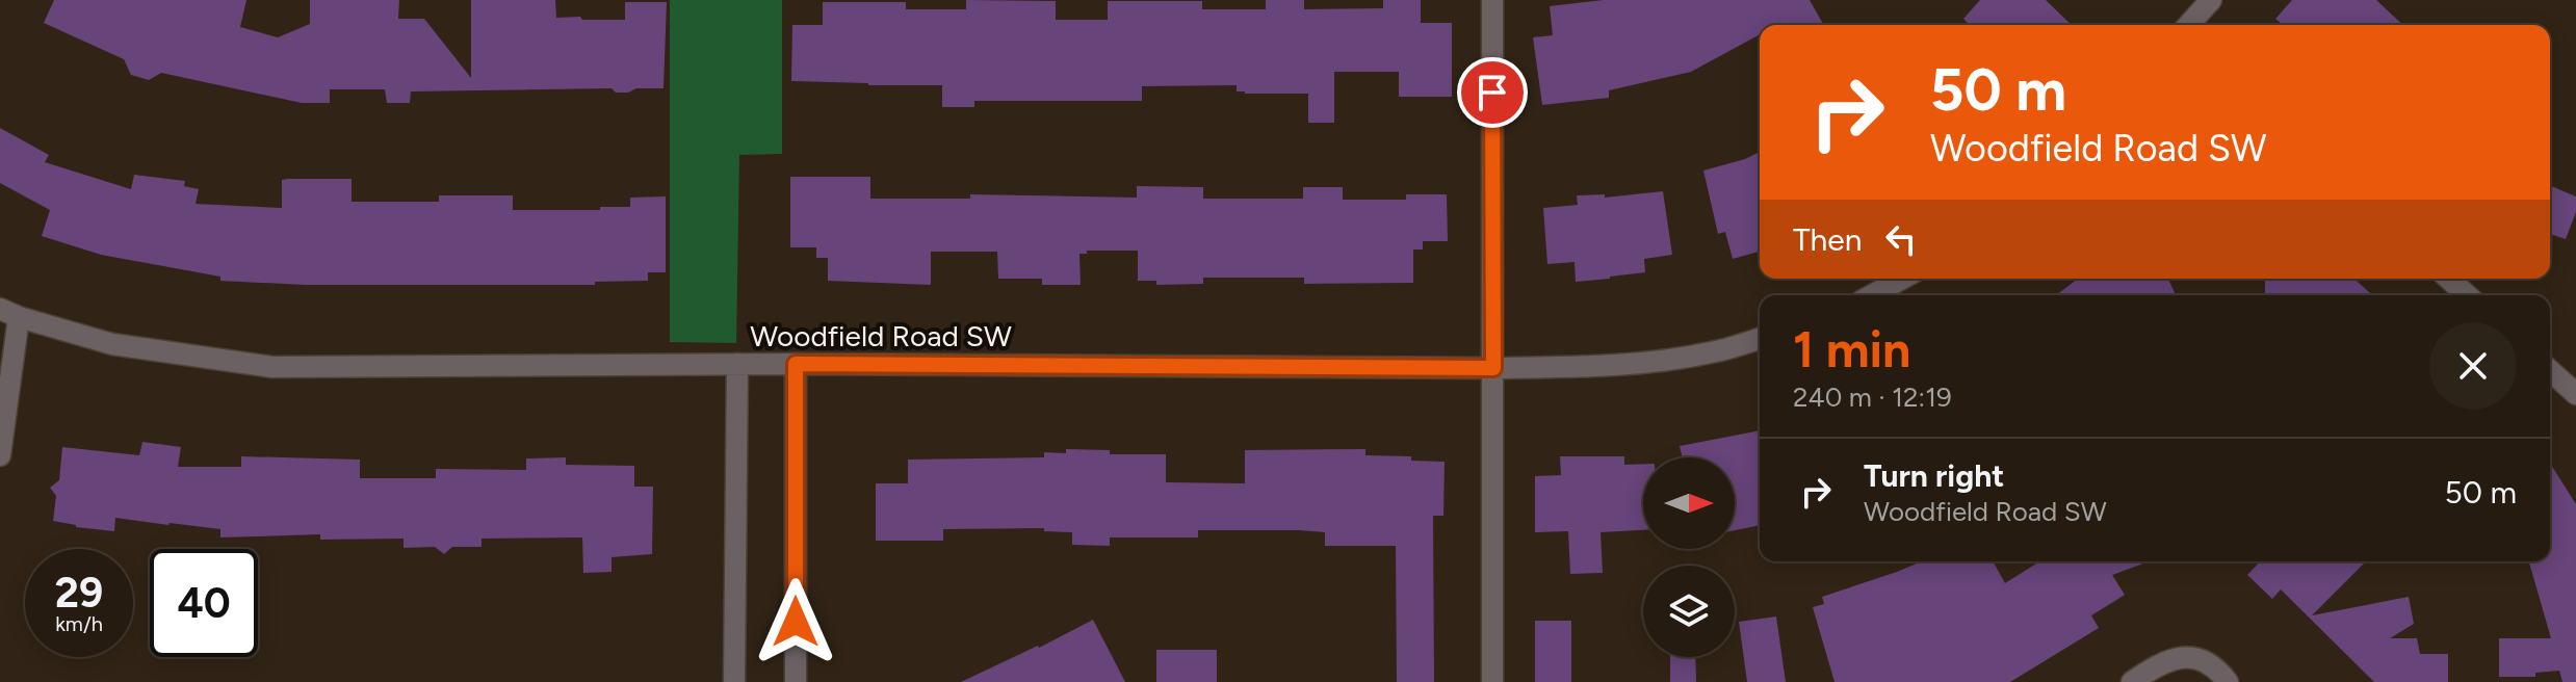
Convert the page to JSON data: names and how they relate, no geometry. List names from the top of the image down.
{
  "streets": {
    "street": ["Woodfield Road SW"]
  },
  "north": "right",
  "page": {
    "turn": ["50 m", "Woodfield Road SW"],
    "then": "Then",
    "heading": ["1 min", "240 m · 12:19"],
    "list": [
      {
        "name": "Turn right",
        "note": "Woodfield Road SW",
        "value": "50 m"
      }
    ],
    "speed": "29 km/h",
    "limit": "40"
  }
}
